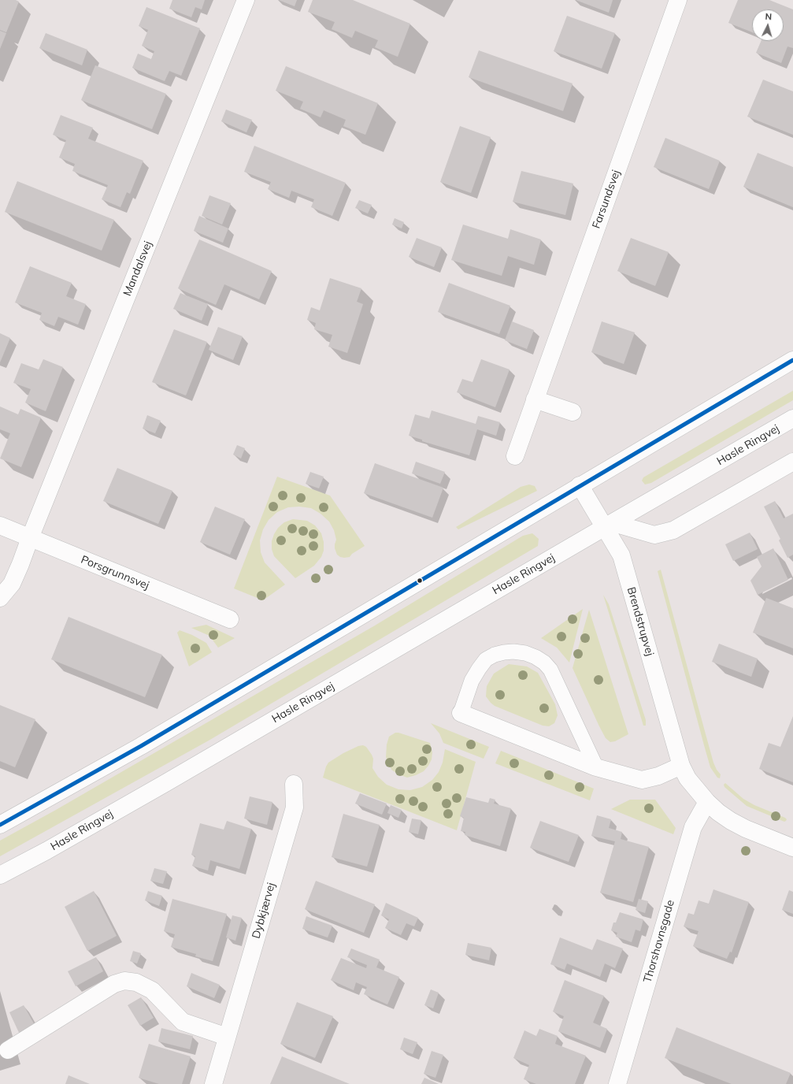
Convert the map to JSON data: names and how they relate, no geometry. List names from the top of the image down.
{
  "streets": {
    "street": [
      "Farsundsvej",
      "Mandalsvej",
      "Hasle Ringvej",
      "Porsgrunnsvej",
      "Brendstrupvej",
      "Dybkjærvej",
      "Thorshavnsgade"
    ]
  },
  "crossings": [
    ["Mandalsvej", "Porsgrunnsvej"],
    ["Hasle Ringvej", "Brendstrupvej"],
    ["Brendstrupvej", "Thorshavnsgade"]
  ],
  "north": "top"
}
